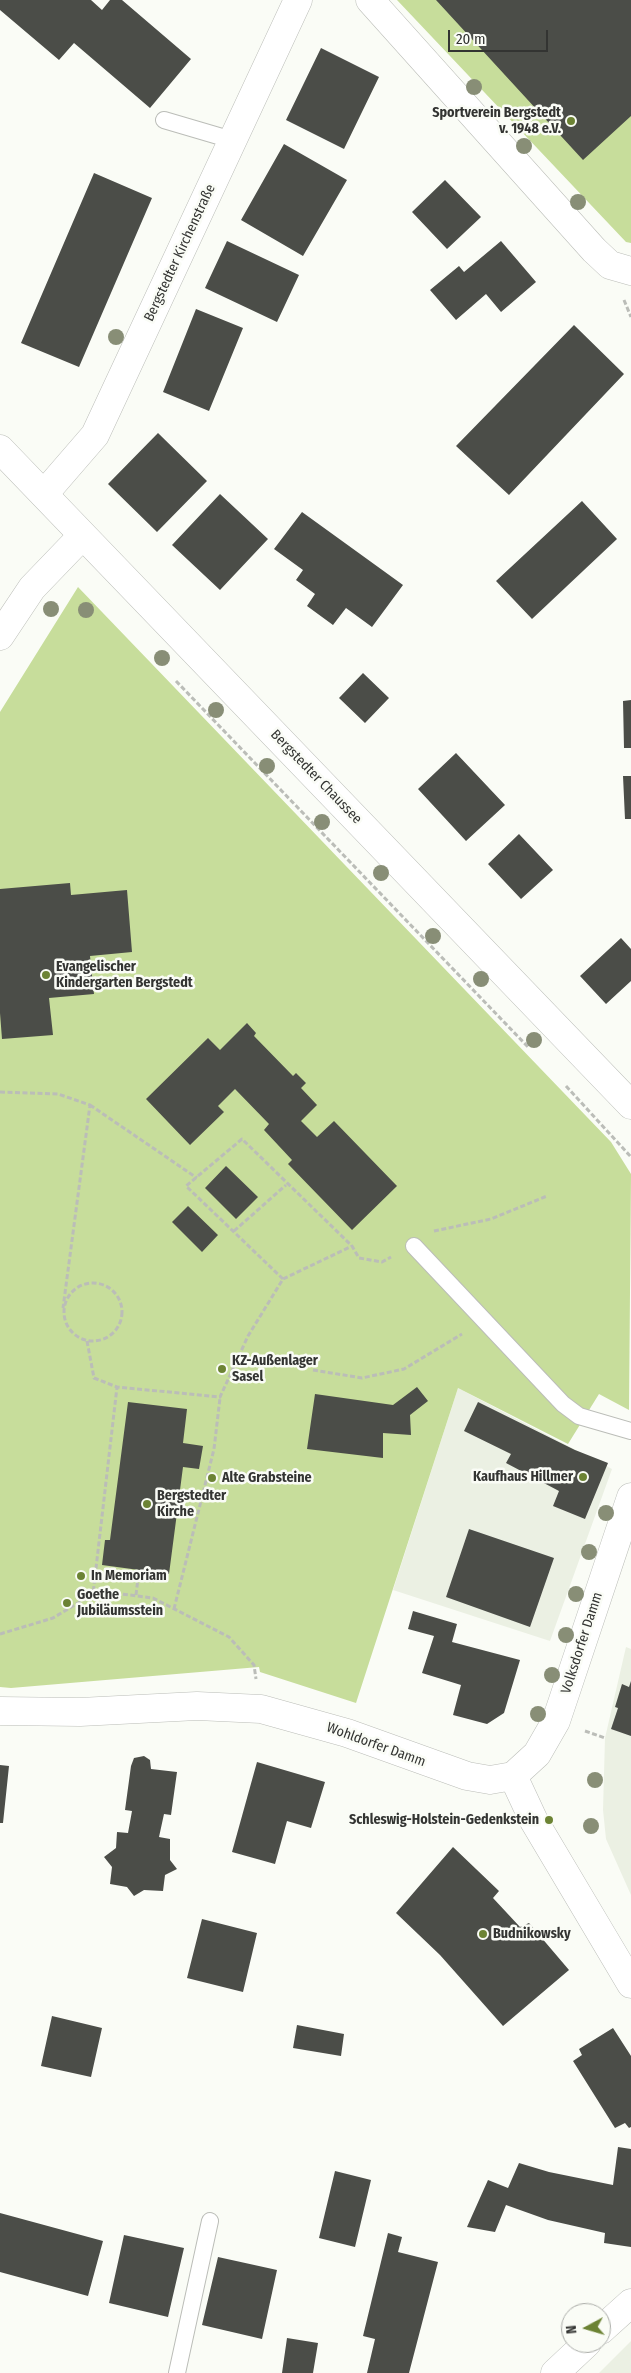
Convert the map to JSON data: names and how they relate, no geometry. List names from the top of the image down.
{
  "streets": {
    "street": [
      "Bergstedter Kirchenstraße",
      "Bergstedter Chaussee",
      "Volksdorfer Damm",
      "Wohldorfer Damm"
    ]
  },
  "crossings": [
    ["Bergstedter Kirchenstraße", "Bergstedter Chaussee"],
    ["Volksdorfer Damm", "Wohldorfer Damm"]
  ],
  "places": [
    "Sportverein Bergstedt v. 1948 e.V.",
    "Evangelischer Kindergarten Bergstedt",
    "KZ-Außenlager Sasel",
    "Kaufhaus Hillmer",
    "Alte Grabsteine",
    "Bergstedter Kirche",
    "In Memoriam",
    "Goethe Jubiläumsstein",
    "Schleswig-Holstein-Gedenkstein",
    "Budnikowsky"
  ],
  "scale_bar": "20 m",
  "north": "left"
}
